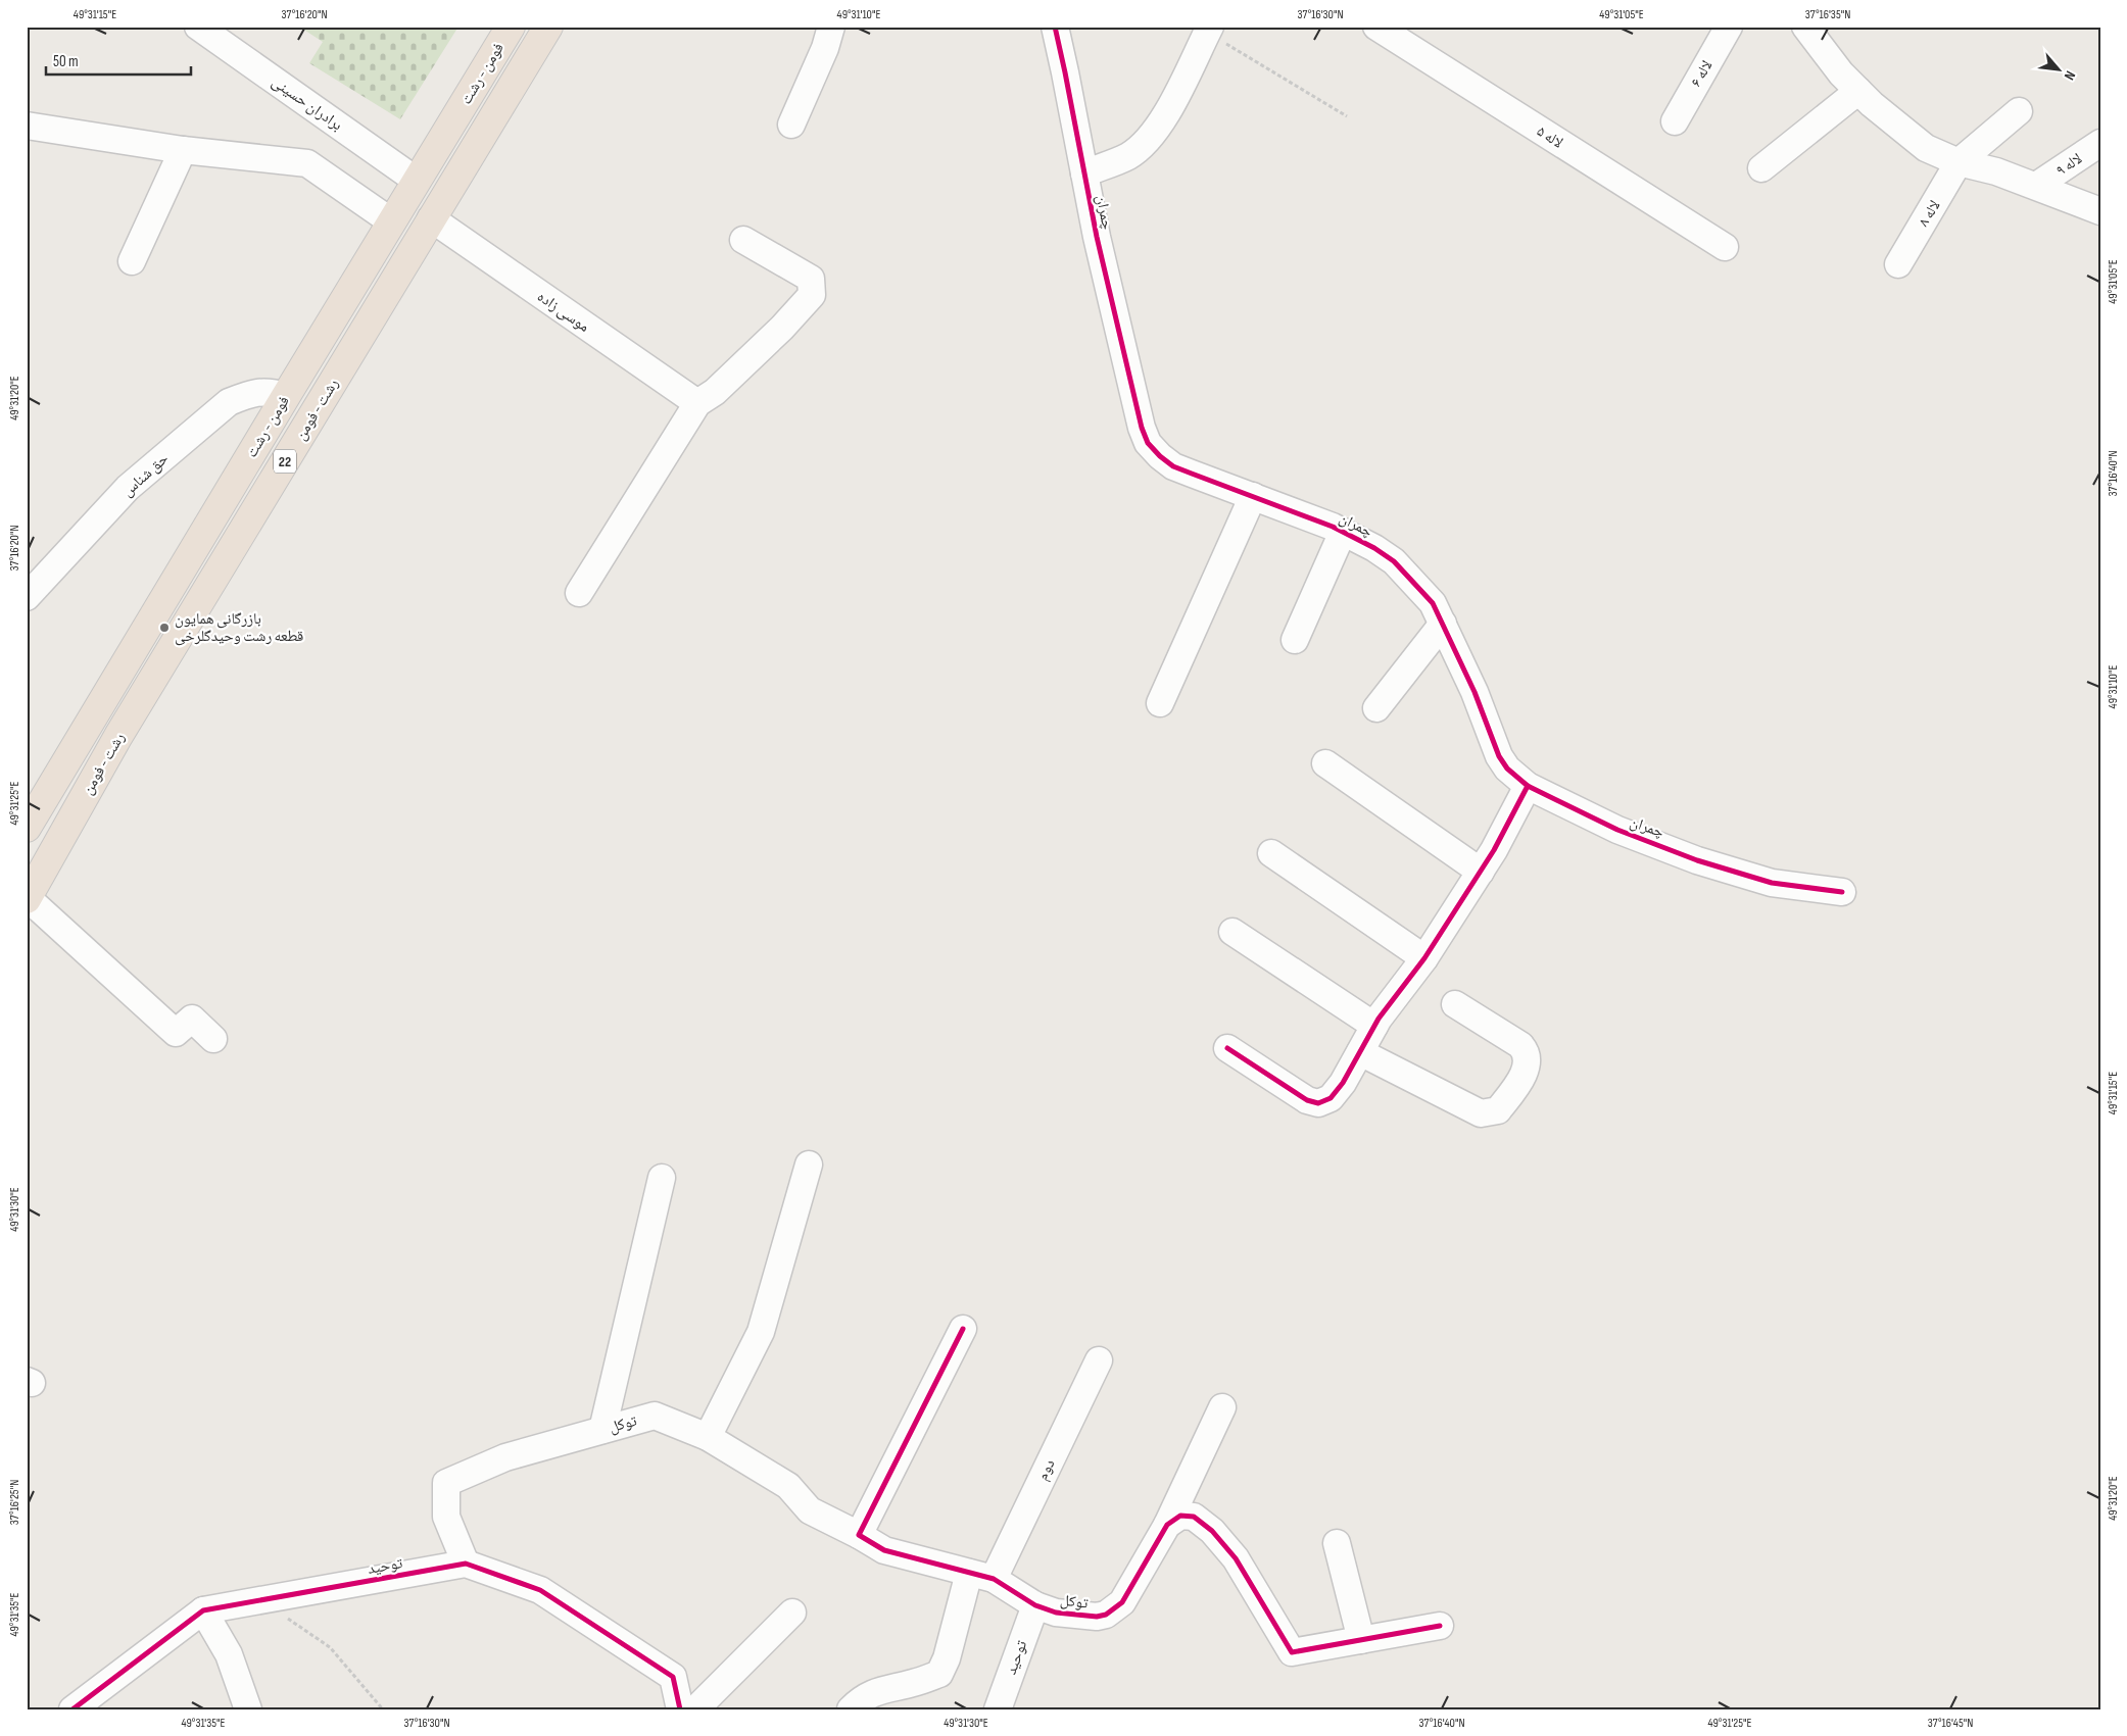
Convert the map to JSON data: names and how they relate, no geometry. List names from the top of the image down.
{
  "streets": {
    "highway": ["فومن - رشت", "رشت - فومن", "22"],
    "street": [
      "لاله ۶",
      "برادران حسینی",
      "لاله ۵",
      "لاله ۹",
      "چمران",
      "لاله ۸",
      "موسی زاده",
      "حق شناس",
      "توکل",
      "دوم",
      "توحید"
    ]
  },
  "crossings": [
    ["فومن - رشت", "برادران حسینی"],
    ["فومن - رشت", "حق شناس"],
    ["موسی زاده", "رشت - فومن"],
    ["توکل", "دوم"],
    ["توکل", "توحید"]
  ],
  "places": ["بازرگانی همایون قطعه رشت وحیدگلرخی"],
  "scale_bar": "50 m",
  "north": "bottom right",
  "coordinates": [
    "49°31'15\"E",
    "37°16'20\"N",
    "49°31'10\"E",
    "37°16'30\"N",
    "49°31'05\"E",
    "37°16'35\"N",
    "49°31'20\"E",
    "37°16'40\"N",
    "49°31'25\"E",
    "49°31'30\"E",
    "37°16'25\"N",
    "49°31'35\"E",
    "37°16'45\"N"
  ]
}
